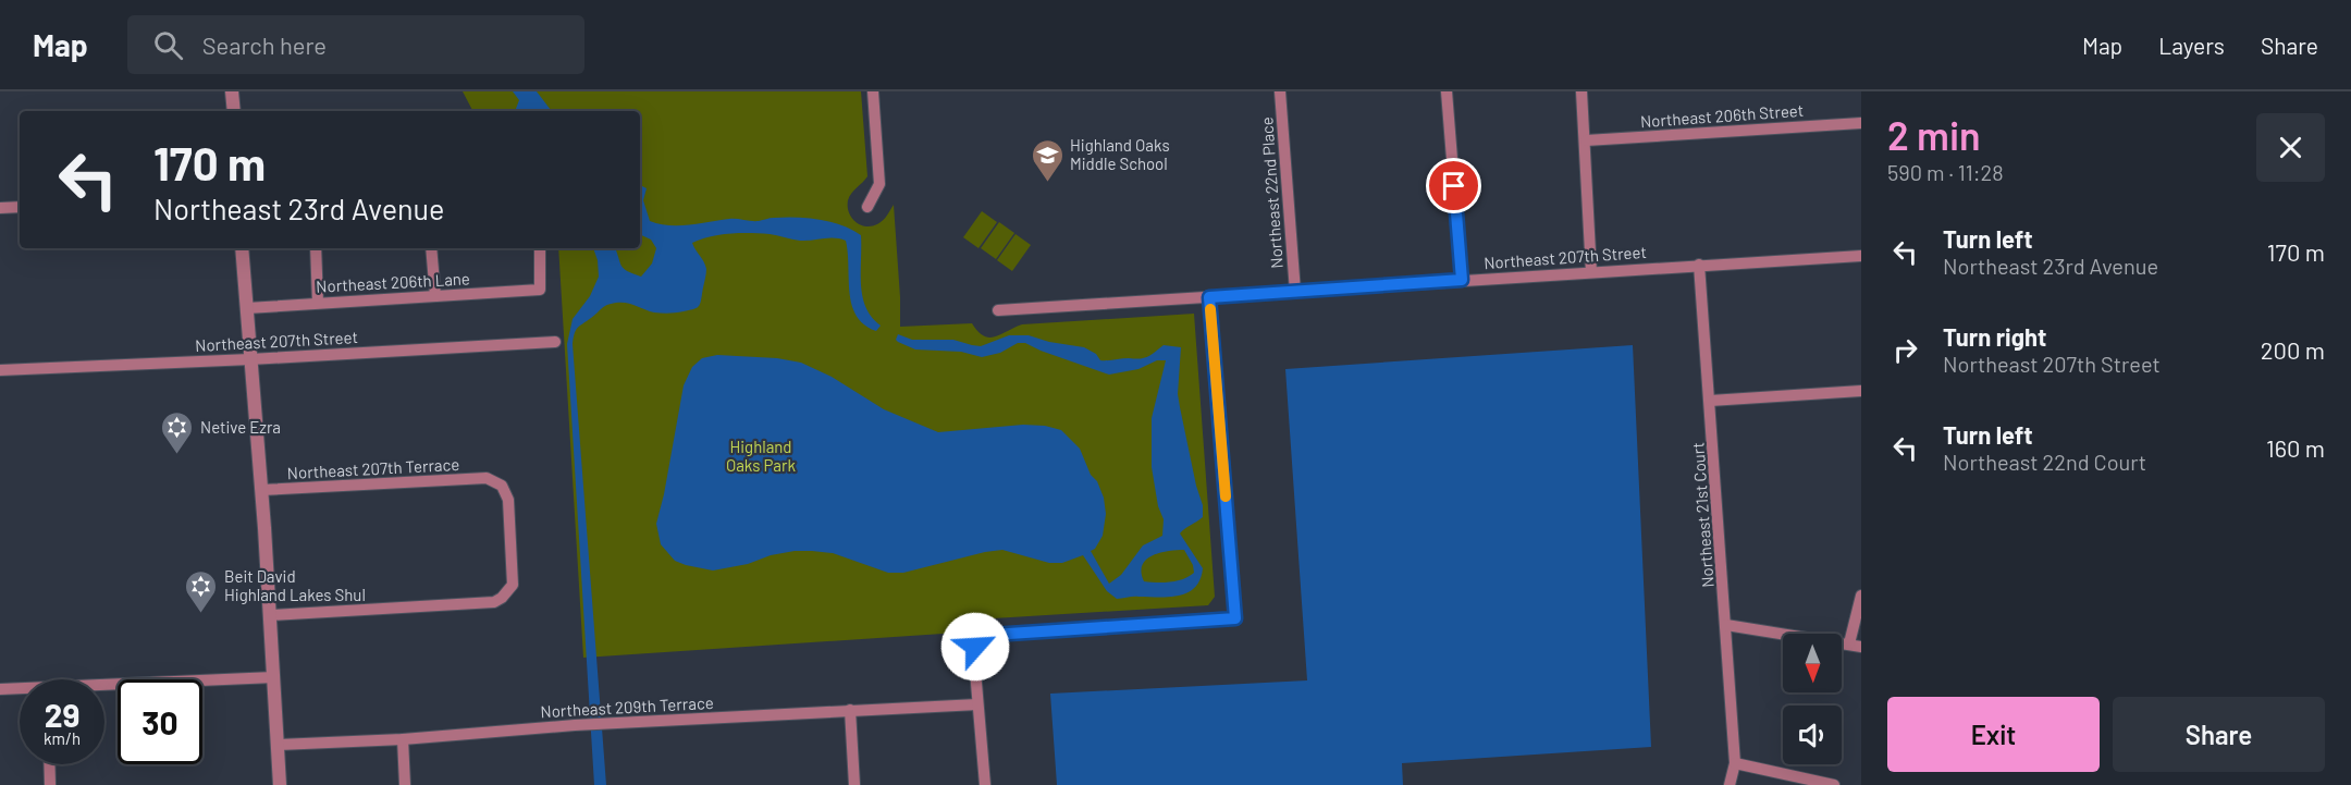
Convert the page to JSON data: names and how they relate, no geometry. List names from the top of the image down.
{
  "streets": {
    "street": [
      "Northeast 206th Street",
      "Northeast 22nd Place",
      "Northeast 207th Street",
      "Northeast 206th Lane",
      "Northeast 207th Terrace",
      "Northeast 21st Court",
      "Northeast 209th Terrace"
    ]
  },
  "crossings": [
    ["Northeast 22nd Place", "Northeast 207th Street"],
    ["Northeast 207th Street", "Northeast 21st Court"]
  ],
  "parks": ["Highland Oaks Park"],
  "places": {
    "school or university": ["Highland Oaks Middle School"],
    "synagogue": ["Netive Ezra", "Beit David Highland Lakes Shul"]
  },
  "north": "bottom",
  "page": {
    "header": "Map",
    "search": "Search here",
    "nav": ["Map", "Layers", "Share"],
    "heading": ["2 min", "590 m · 11:28"],
    "turn": ["170 m", "Northeast 23rd Avenue"],
    "list": [
      {
        "name": "Turn left",
        "note": "Northeast 23rd Avenue",
        "value": "170 m"
      },
      {
        "name": "Turn right",
        "note": "Northeast 207th Street",
        "value": "200 m"
      },
      {
        "name": "Turn left",
        "note": "Northeast 22nd Court",
        "value": "160 m"
      }
    ],
    "speed": "29 km/h",
    "limit": "30",
    "buttons": ["Exit", "Share"]
  }
}
